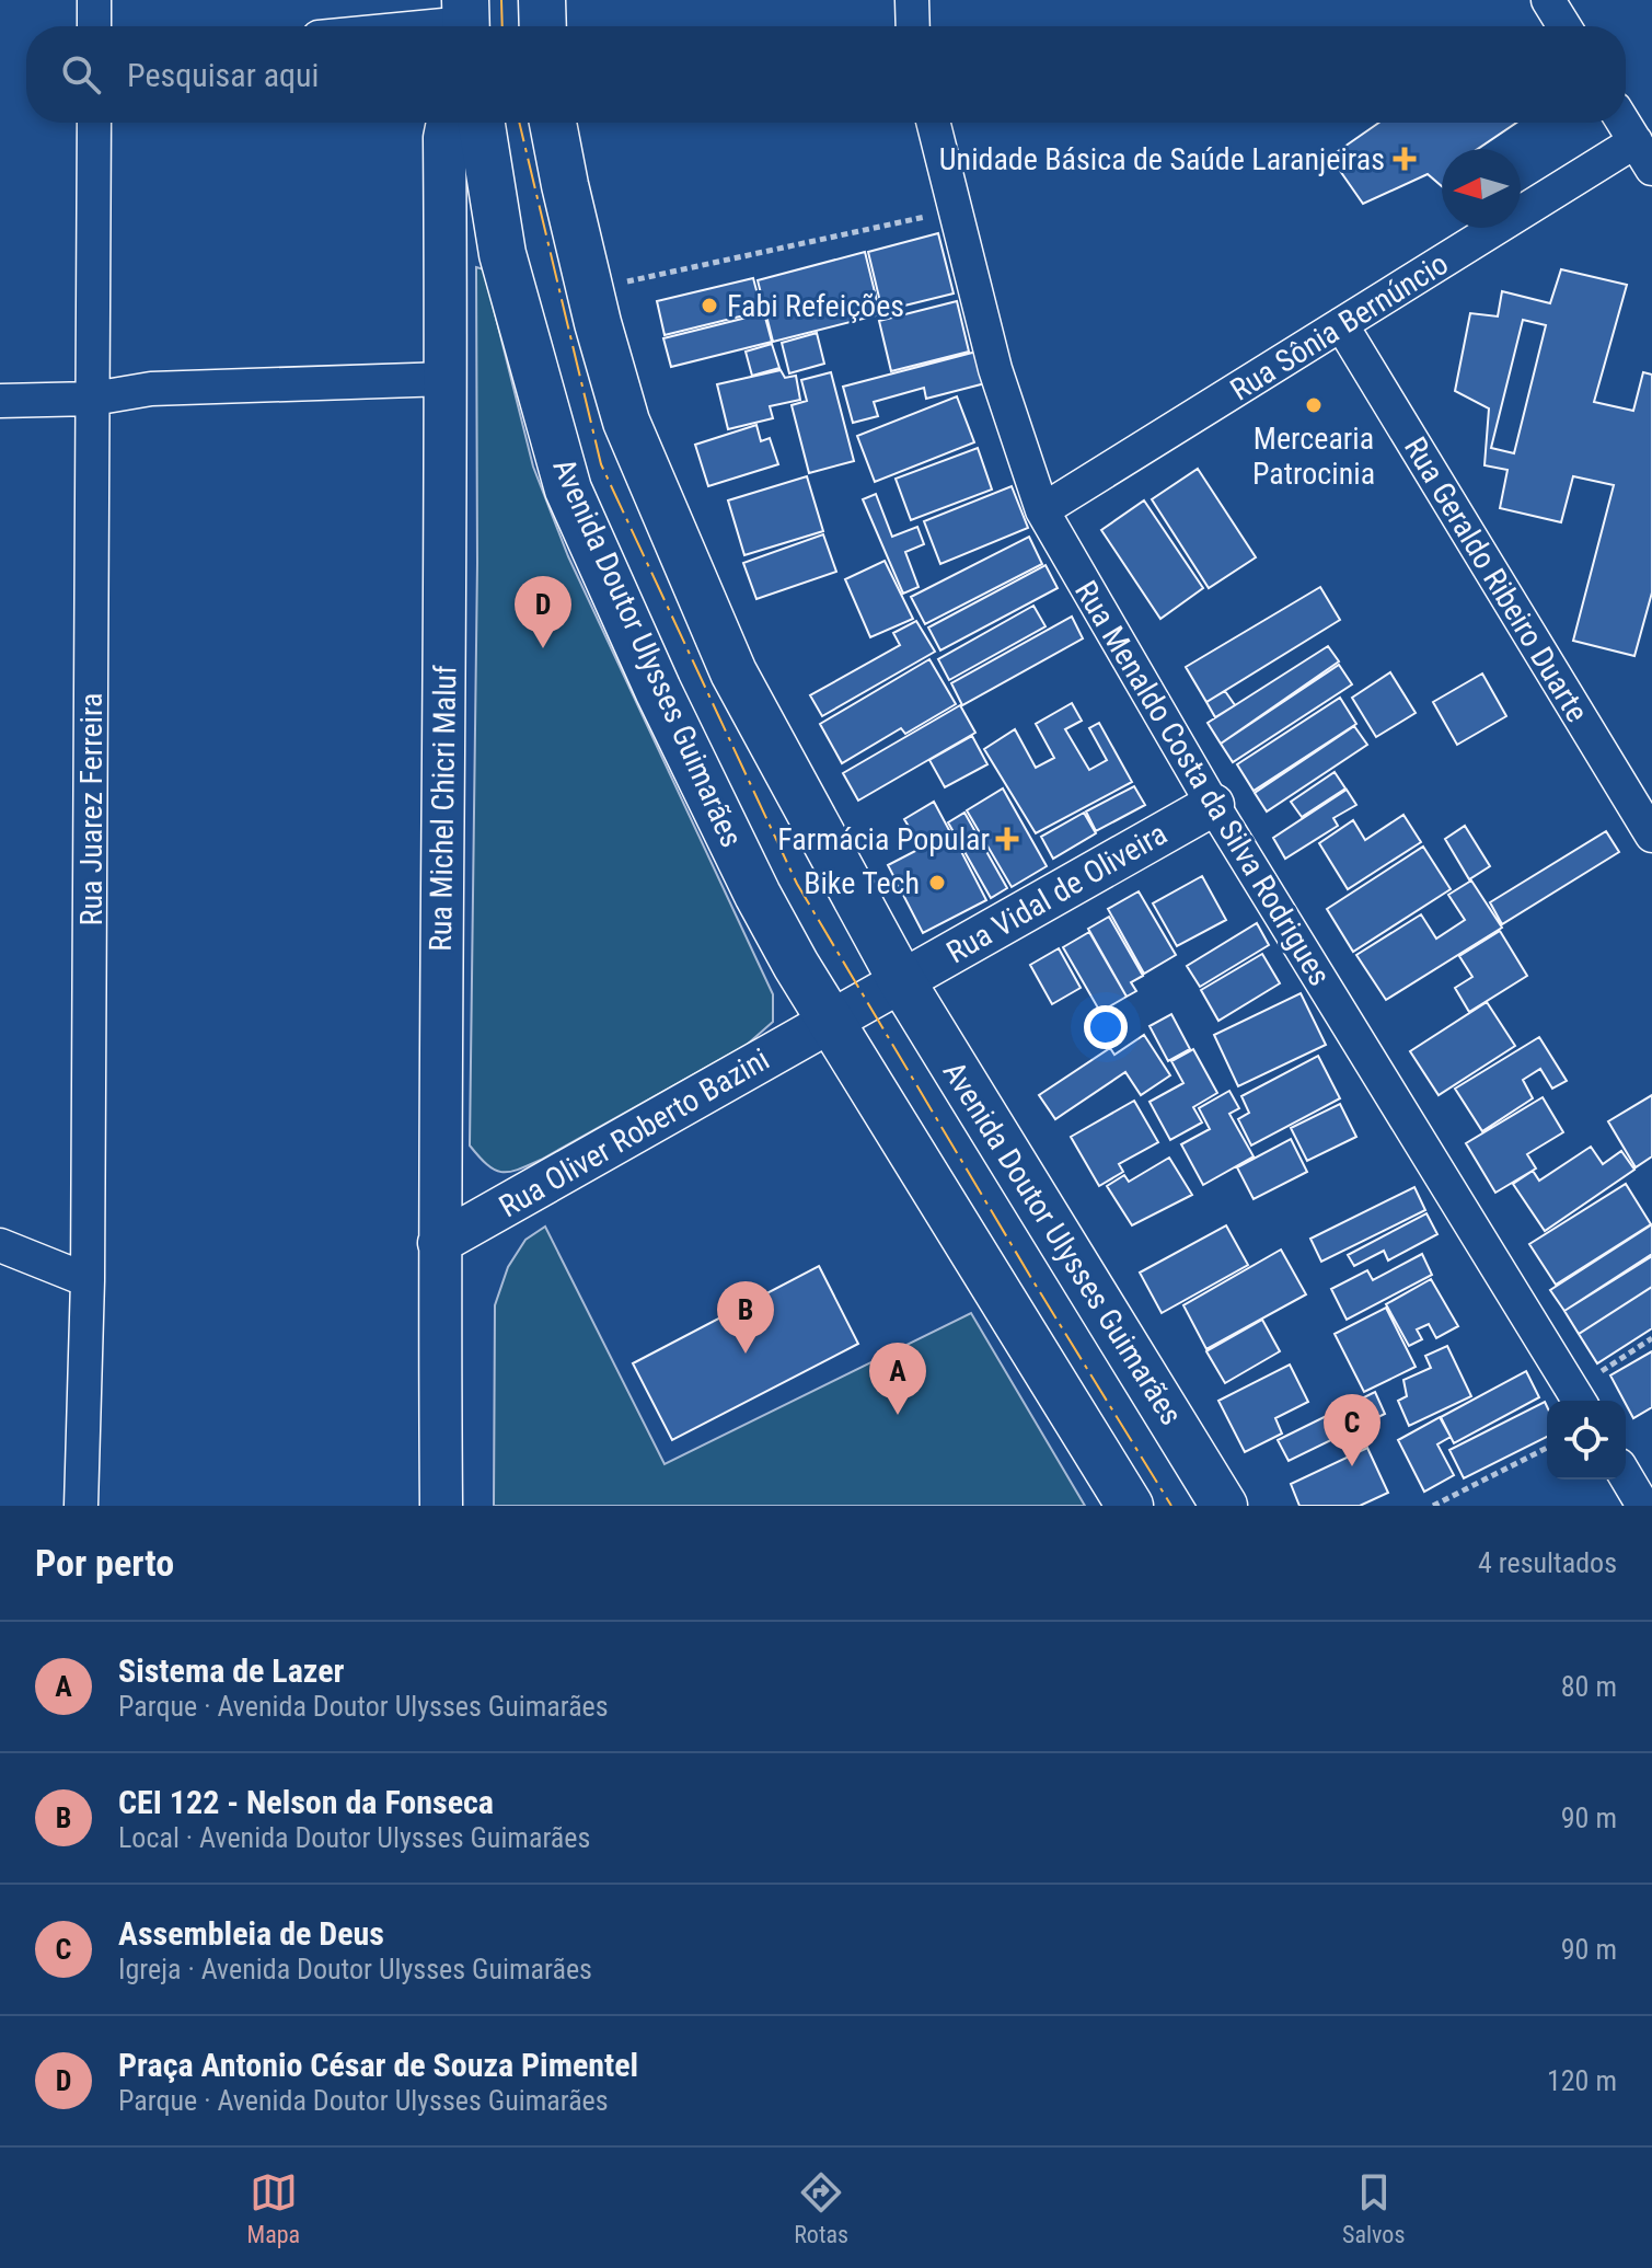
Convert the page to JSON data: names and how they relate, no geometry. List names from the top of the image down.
{
  "streets": {
    "main road": ["Avenida Doutor Ulysses Guimarães"],
    "street": [
      "Rua Sônia Bernúncio",
      "Rua Geraldo Ribeiro Duarte",
      "Rua Menaldo Costa da Silva Rodrigues",
      "Rua Michel Chicri Maluf",
      "Rua Juarez Ferreira",
      "Rua Vidal de Oliveira",
      "Rua Oliver Roberto Bazini"
    ]
  },
  "crossings": [
    ["Rua Sônia Bernúncio", "Rua Geraldo Ribeiro Duarte"],
    ["Rua Sônia Bernúncio", "Rua Menaldo Costa da Silva Rodrigues"],
    ["Avenida Doutor Ulysses Guimarães", "Rua Vidal de Oliveira"],
    ["Avenida Doutor Ulysses Guimarães", "Rua Oliver Roberto Bazini"],
    ["Rua Menaldo Costa da Silva Rodrigues", "Rua Vidal de Oliveira"],
    ["Rua Michel Chicri Maluf", "Rua Oliver Roberto Bazini"]
  ],
  "places": {
    "health": ["Unidade Básica de Saúde Laranjeiras", "Farmácia Popular"],
    "other": ["Fabi Refeições", "Mercearia Patrocinia", "Bike Tech"]
  },
  "north": "left",
  "page": {
    "search": "Pesquisar aqui",
    "pins": [
      "D",
      "B",
      "A",
      "C"
    ],
    "heading": ["Por perto", "4 resultados"],
    "list": [
      {
        "mark": "A",
        "name": "Sistema de Lazer",
        "note": "Parque · Avenida Doutor Ulysses Guimarães",
        "value": "80 m"
      },
      {
        "mark": "B",
        "name": "CEI 122 - Nelson da Fonseca",
        "note": "Local · Avenida Doutor Ulysses Guimarães",
        "value": "90 m"
      },
      {
        "mark": "C",
        "name": "Assembleia de Deus",
        "note": "Igreja · Avenida Doutor Ulysses Guimarães",
        "value": "90 m"
      },
      {
        "mark": "D",
        "name": "Praça Antonio César de Souza Pimentel",
        "note": "Parque · Avenida Doutor Ulysses Guimarães",
        "value": "120 m"
      }
    ],
    "nav": ["Mapa", "Rotas", "Salvos"]
  }
}
